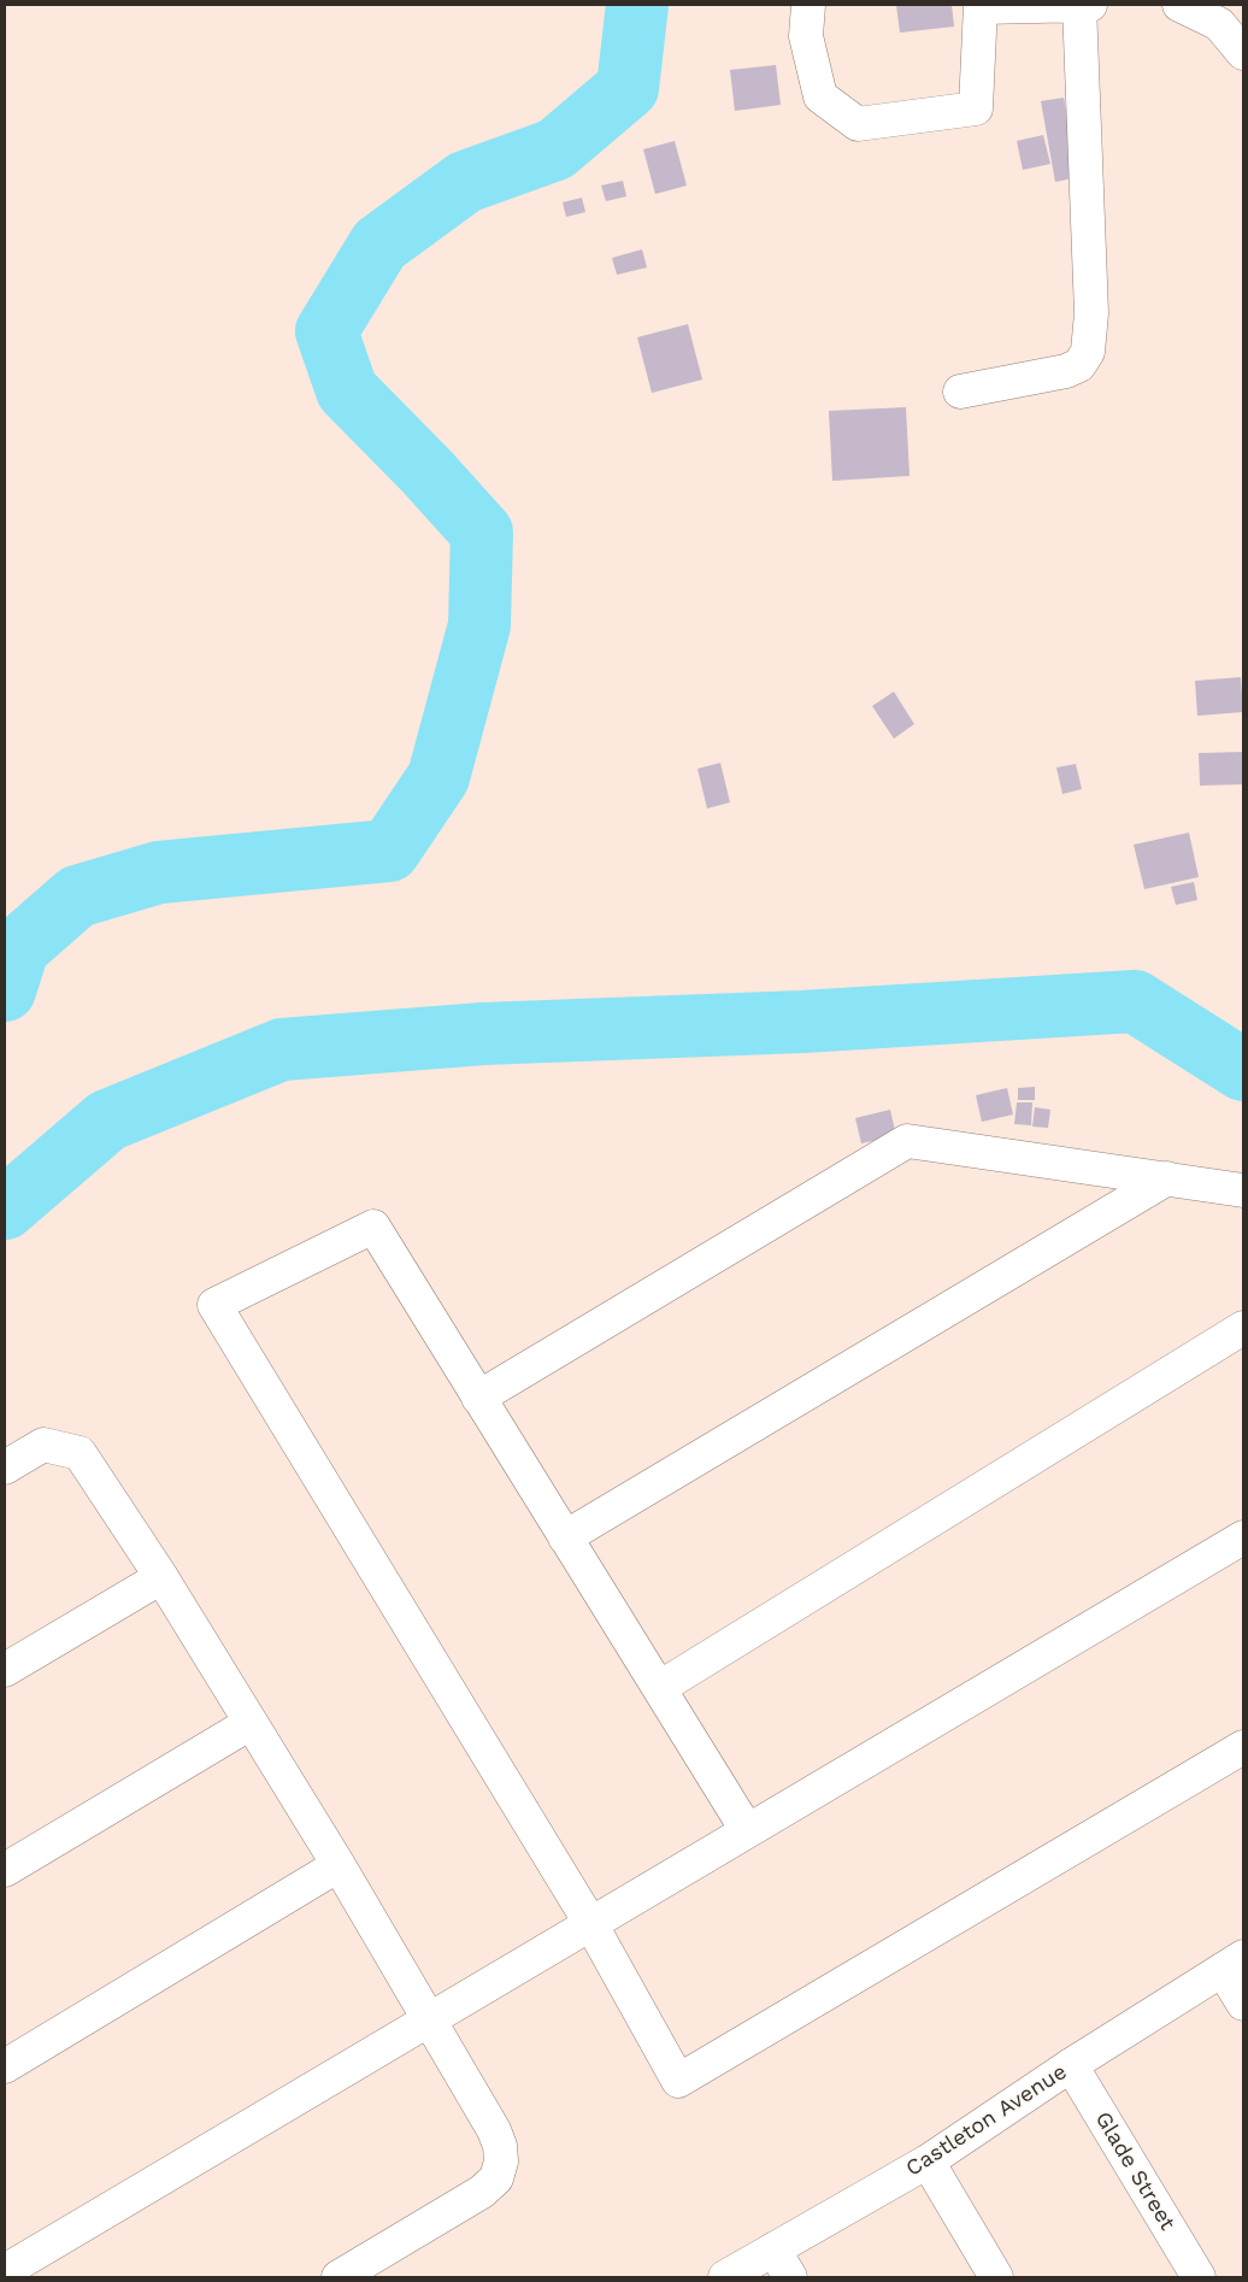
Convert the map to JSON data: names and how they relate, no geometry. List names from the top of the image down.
{
  "streets": {
    "street": ["Castleton Avenue", "Glade Street"]
  },
  "crossings": [
    ["Castleton Avenue", "Glade Street"]
  ]
}
